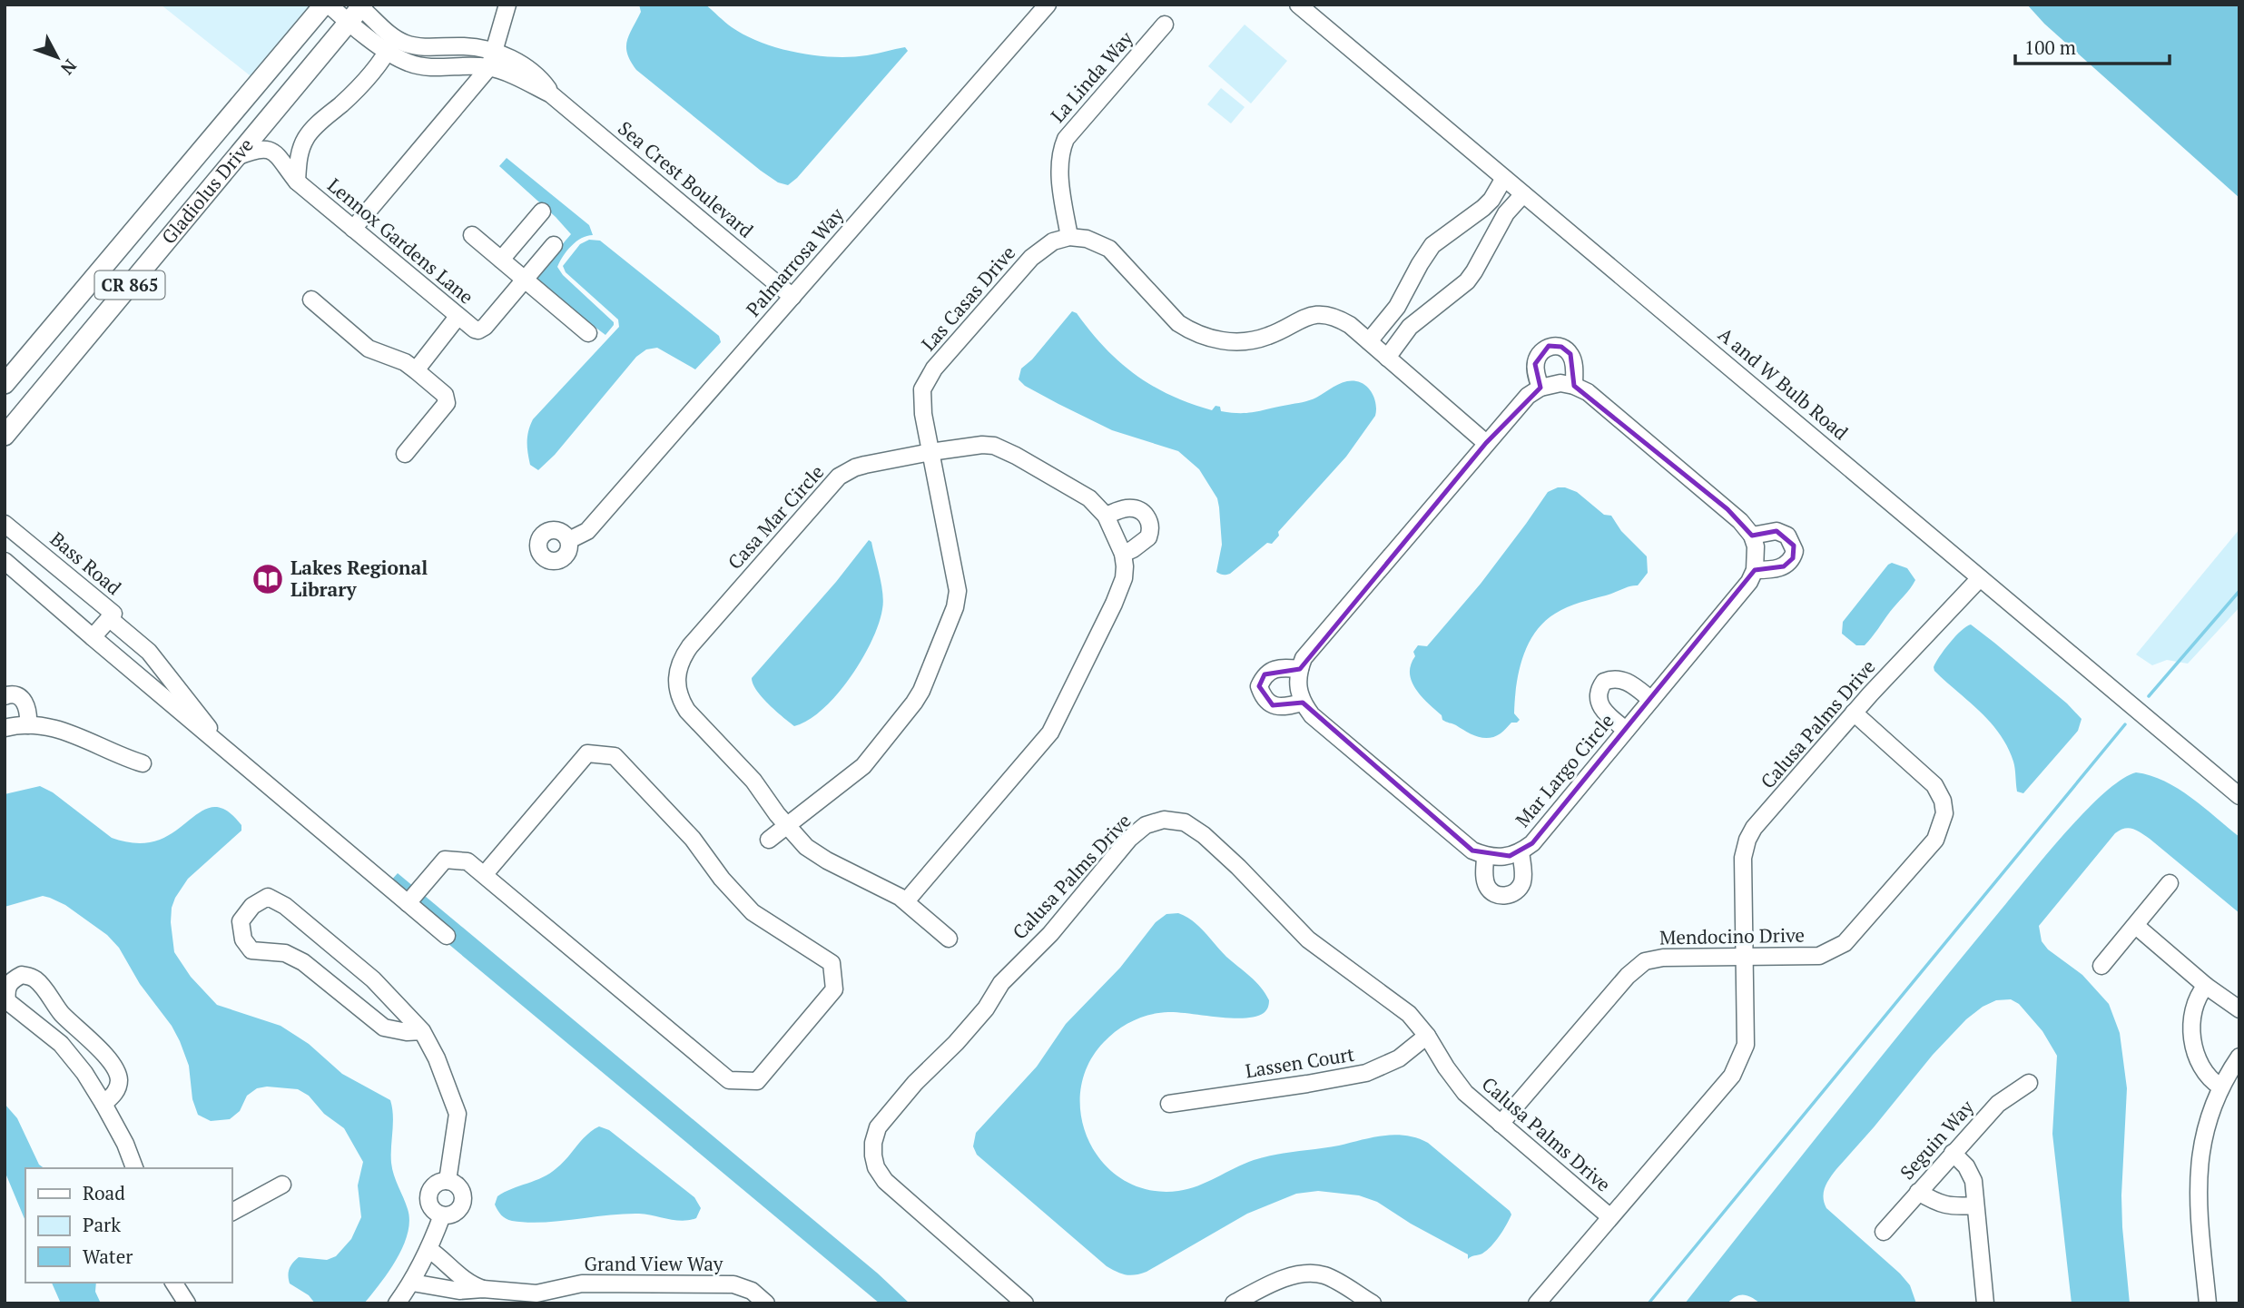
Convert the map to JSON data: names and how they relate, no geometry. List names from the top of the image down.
{
  "streets": {
    "main road": ["Gladiolus Drive", "CR 865"],
    "street": [
      "La Linda Way",
      "Sea Crest Boulevard",
      "Lennox Gardens Lane",
      "Palmarrosa Way",
      "Las Casas Drive",
      "A and W Bulb Road",
      "Casa Mar Circle",
      "Bass Road",
      "Calusa Palms Drive",
      "Mar Largo Circle",
      "Mendocino Drive",
      "Lassen Court",
      "Seguin Way",
      "Grand View Way"
    ]
  },
  "crossings": [
    ["La Linda Way", "Las Casas Drive"],
    ["Sea Crest Boulevard", "Gladiolus Drive"],
    ["Sea Crest Boulevard", "Lennox Gardens Lane"],
    ["Sea Crest Boulevard", "Palmarrosa Way"],
    ["Gladiolus Drive", "Lennox Gardens Lane"],
    ["Las Casas Drive", "Casa Mar Circle"],
    ["A and W Bulb Road", "Calusa Palms Drive"],
    ["Calusa Palms Drive", "Mendocino Drive"],
    ["Calusa Palms Drive", "Lassen Court"]
  ],
  "places": {
    "library": ["Lakes Regional Library"]
  },
  "legend": ["Road", "Park", "Water"],
  "scale_bar": "100 m",
  "north": "bottom right"
}
